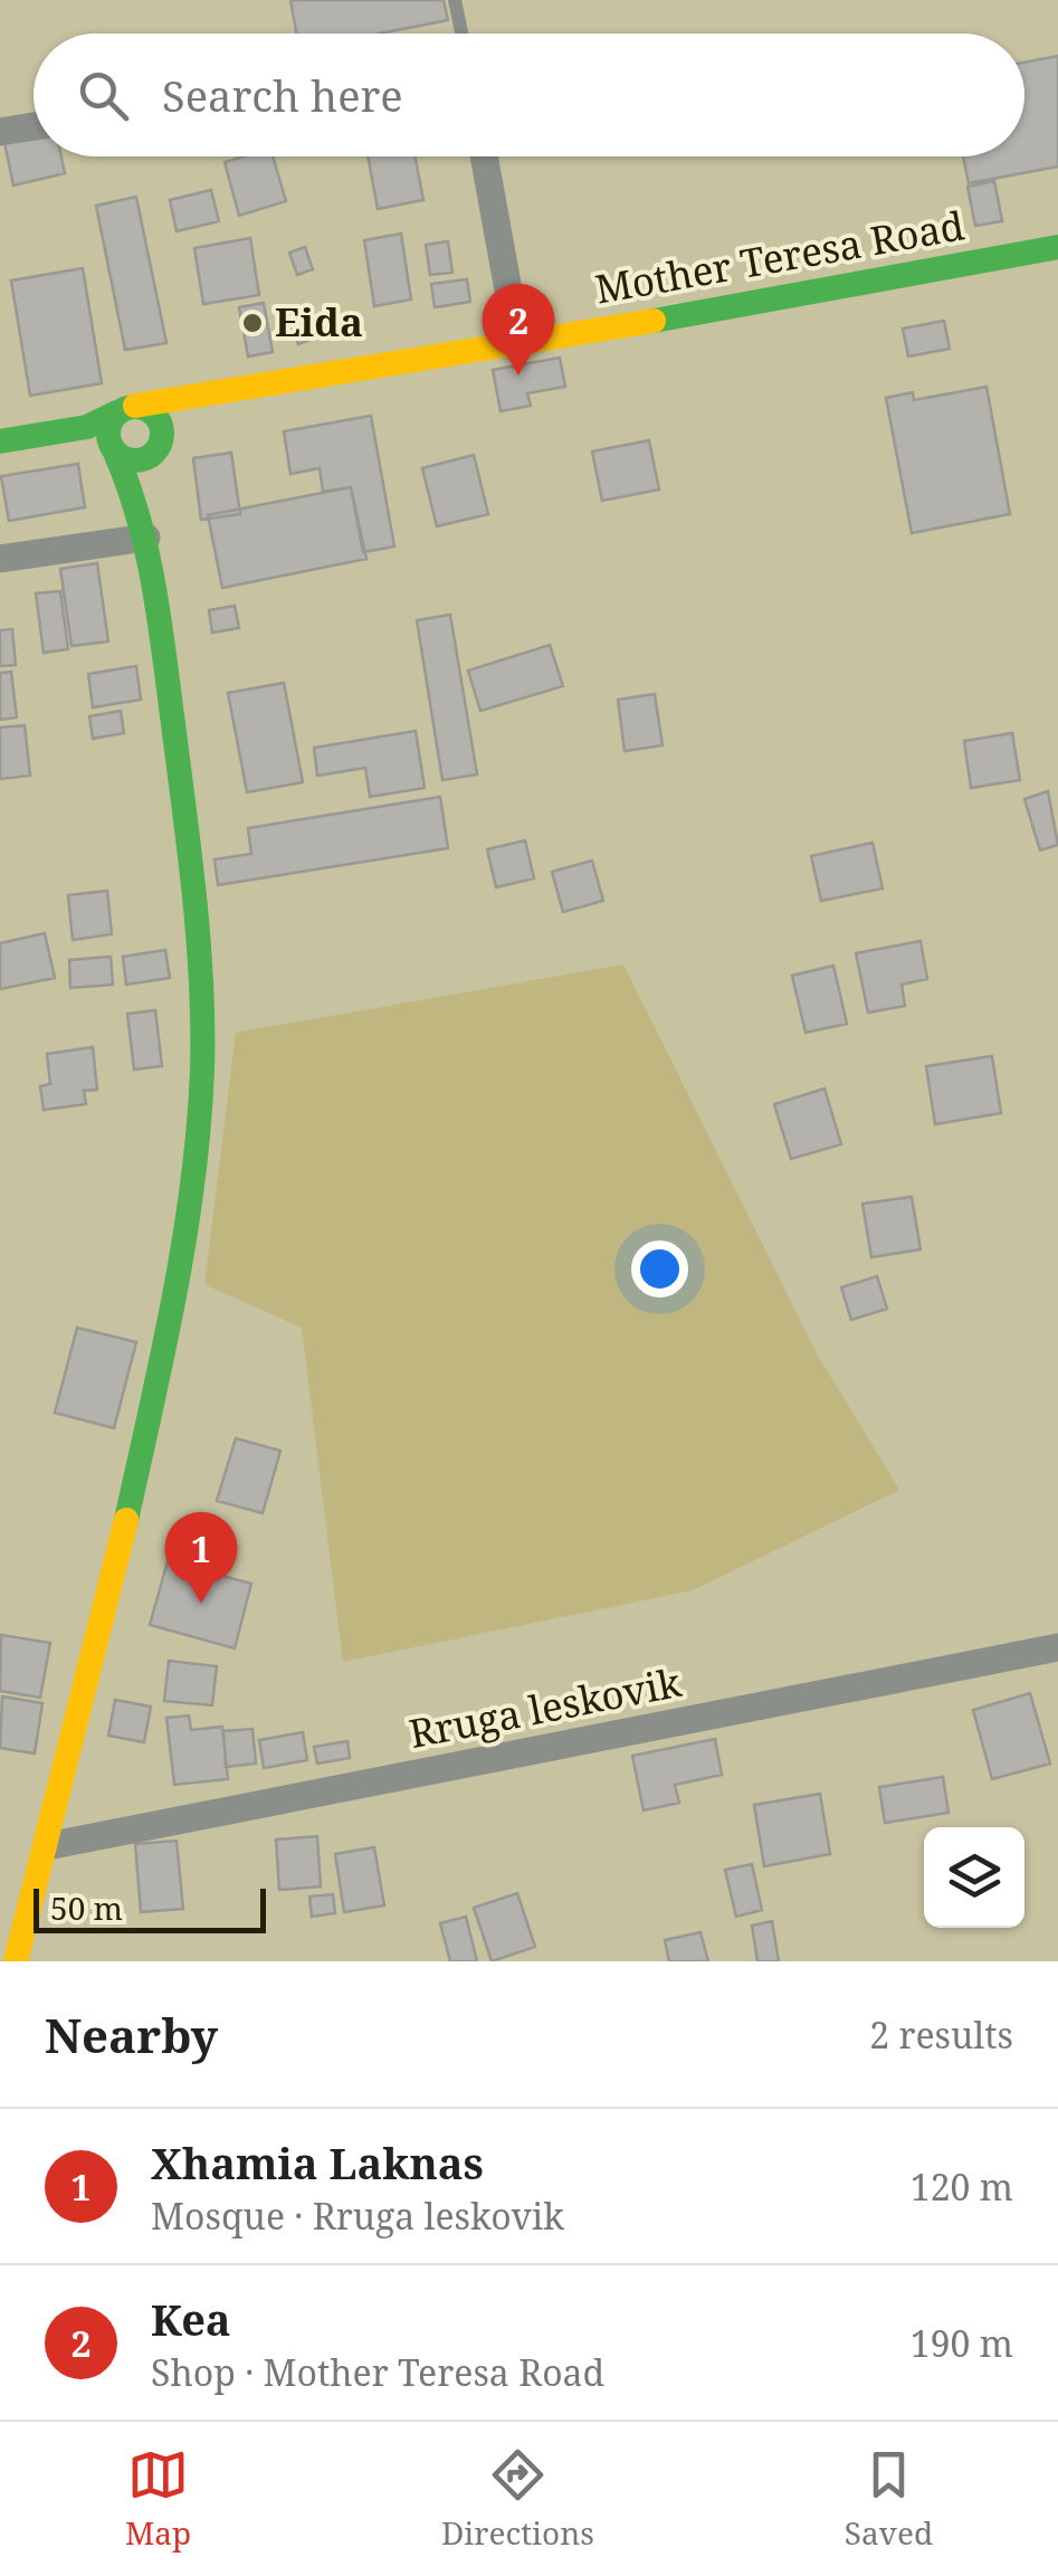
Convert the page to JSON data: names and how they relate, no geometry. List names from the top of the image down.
{
  "streets": {
    "main road": ["Mother Teresa Road"],
    "street": ["Rruga leskovik"]
  },
  "places": ["Eida"],
  "scale_bar": "50 m",
  "page": {
    "search": "Search here",
    "pins": ["2", "1"],
    "scale": "50 m",
    "heading": ["Nearby", "2 results"],
    "list": [
      {
        "mark": "1",
        "name": "Xhamia Laknas",
        "note": "Mosque · Rruga leskovik",
        "value": "120 m"
      },
      {
        "mark": "2",
        "name": "Kea",
        "note": "Shop · Mother Teresa Road",
        "value": "190 m"
      }
    ],
    "nav": ["Map", "Directions", "Saved"]
  }
}
